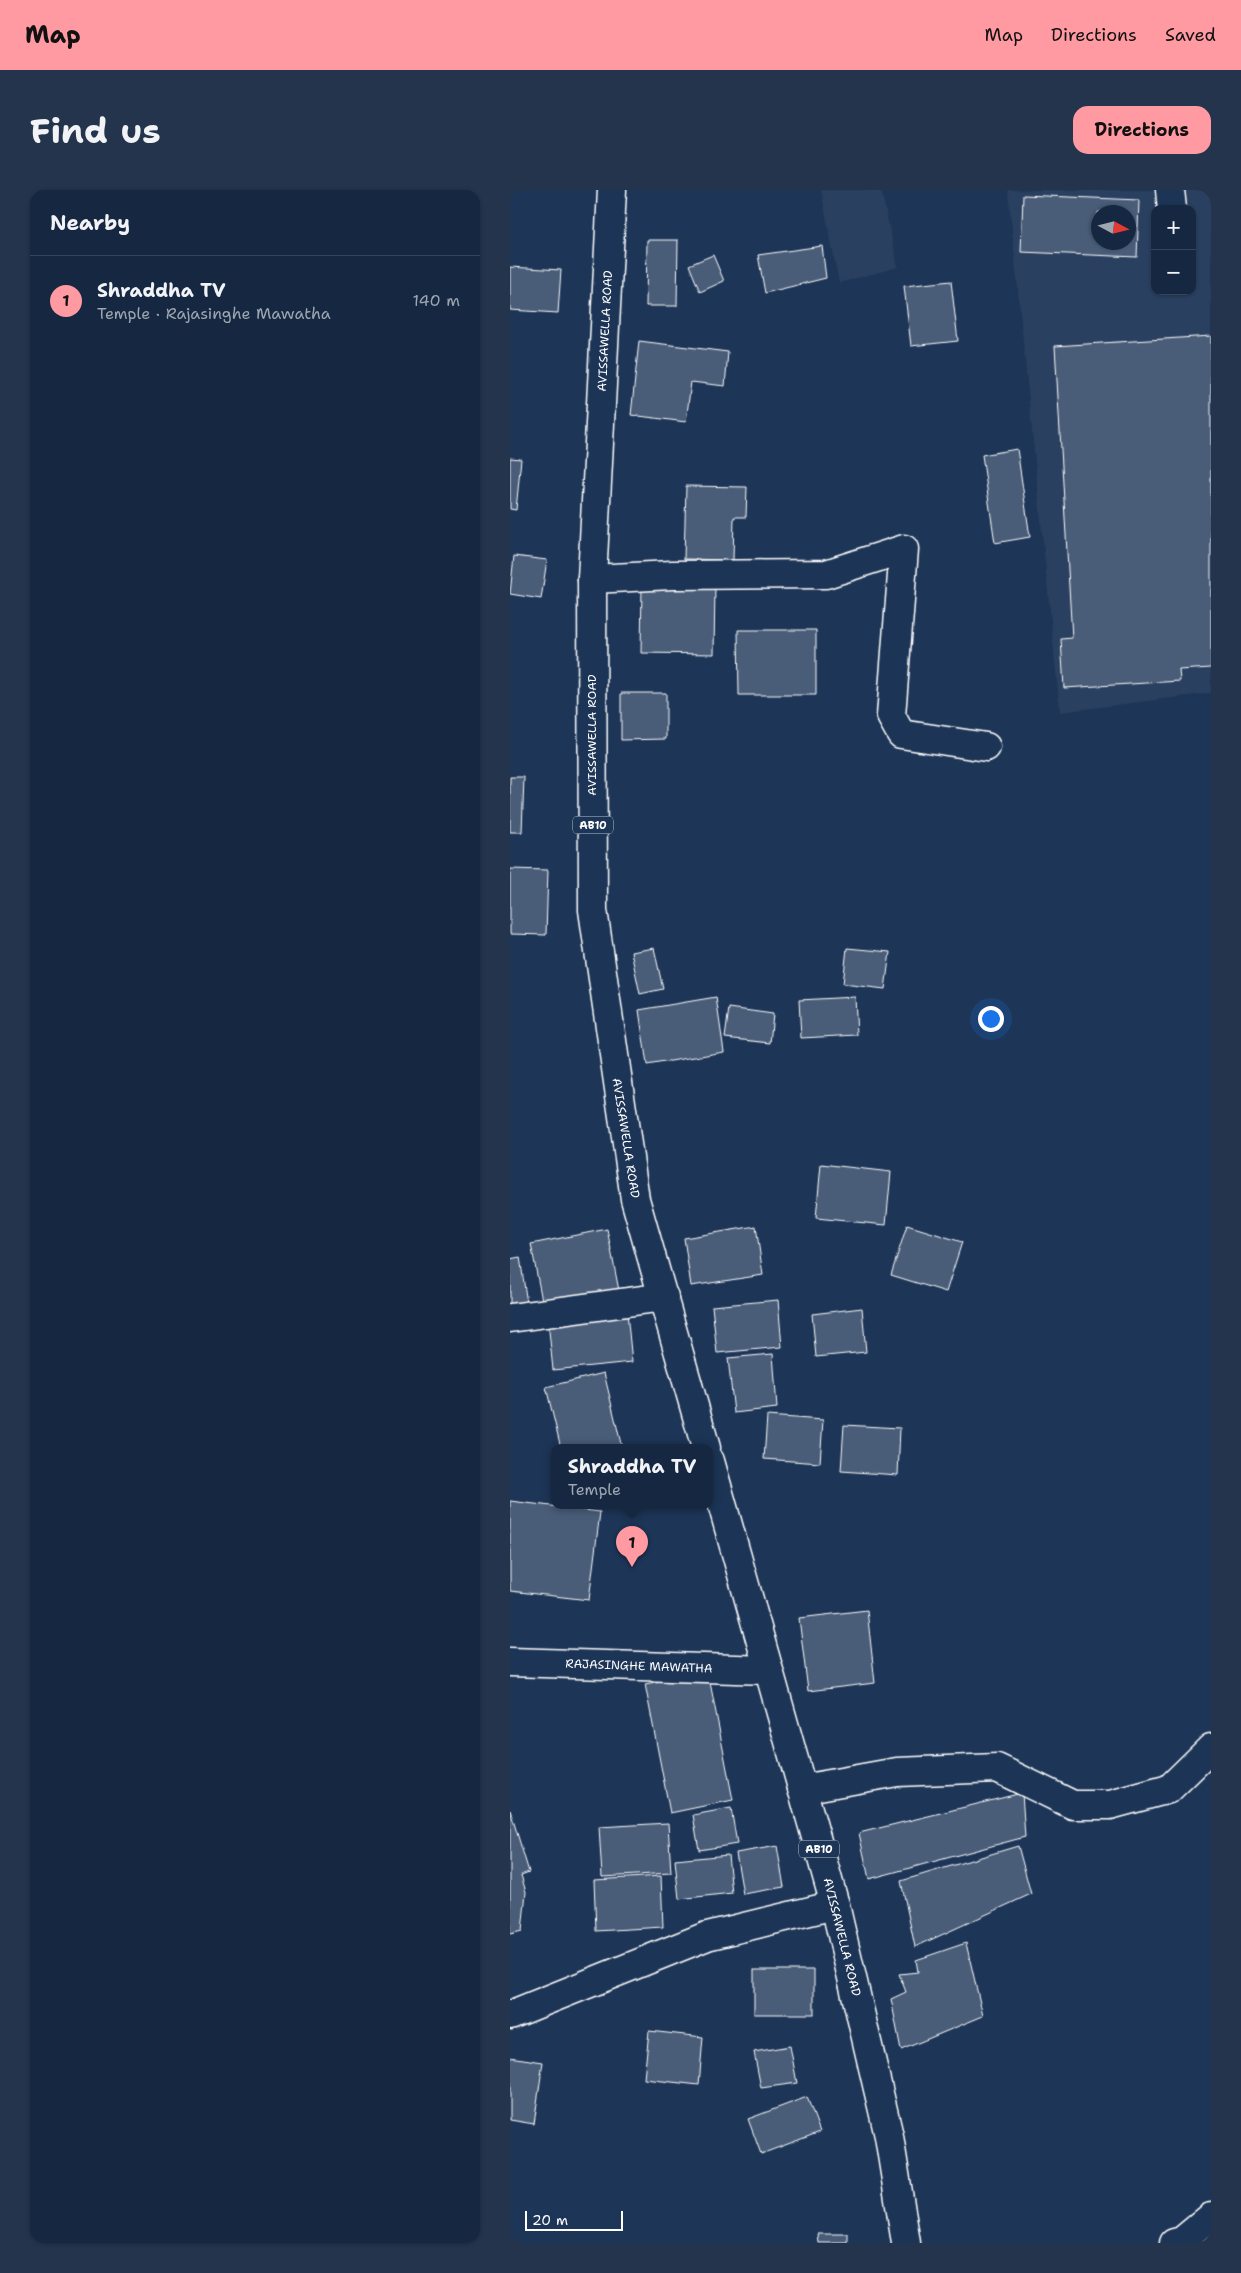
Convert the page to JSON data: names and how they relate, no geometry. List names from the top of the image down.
{
  "streets": {
    "main road": ["AVISSAWELLA ROAD", "AB10", "RAJASINGHE MAWATHA"]
  },
  "crossings": [
    ["AVISSAWELLA ROAD", "RAJASINGHE MAWATHA"]
  ],
  "scale_bar": "20 m",
  "north": "right",
  "page": {
    "header": "Map",
    "nav": ["Map", "Directions", "Saved"],
    "buttons": "Directions",
    "title": "Find us",
    "heading": "Nearby",
    "map_buttons": ["+", "−"],
    "list": [
      {
        "mark": "1",
        "name": "Shraddha TV",
        "note": "Temple · Rajasinghe Mawatha",
        "value": "140 m"
      }
    ],
    "popup": ["Shraddha TV", "Temple"],
    "pins": "1",
    "scale": "20 m"
  }
}
